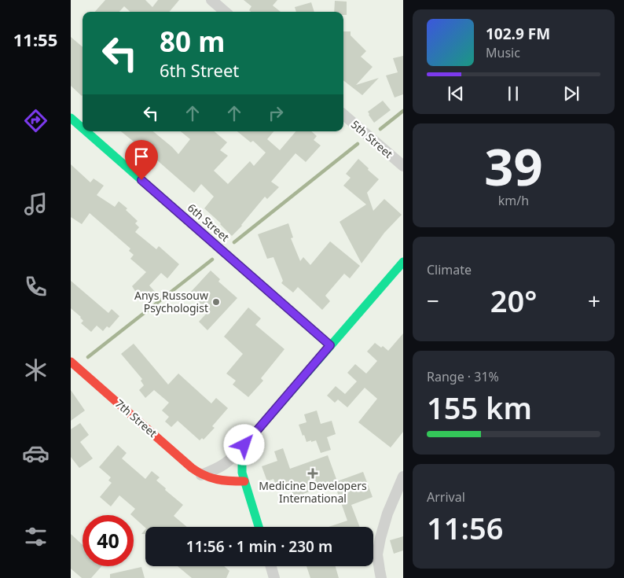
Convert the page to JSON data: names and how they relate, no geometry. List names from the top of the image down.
{
  "streets": {
    "street": ["5th Street", "6th Street", "7th Street"]
  },
  "places": {
    "other": ["Anys Russouw Psychologist"],
    "health": ["Medicine Developers International"]
  },
  "page": {
    "tabs": "11:55",
    "turn": ["80 m", "6th Street"],
    "song": ["102.9 FM", "Music"],
    "tile": [
      ["39", "km/h"],
      "Climate",
      ["Range · 31%", "155 km"],
      ["Arrival", "11:56"]
    ],
    "heat": ["−", "20°", "+"],
    "limit": "40",
    "trip": "11:56 · 1 min · 230 m"
  }
}
